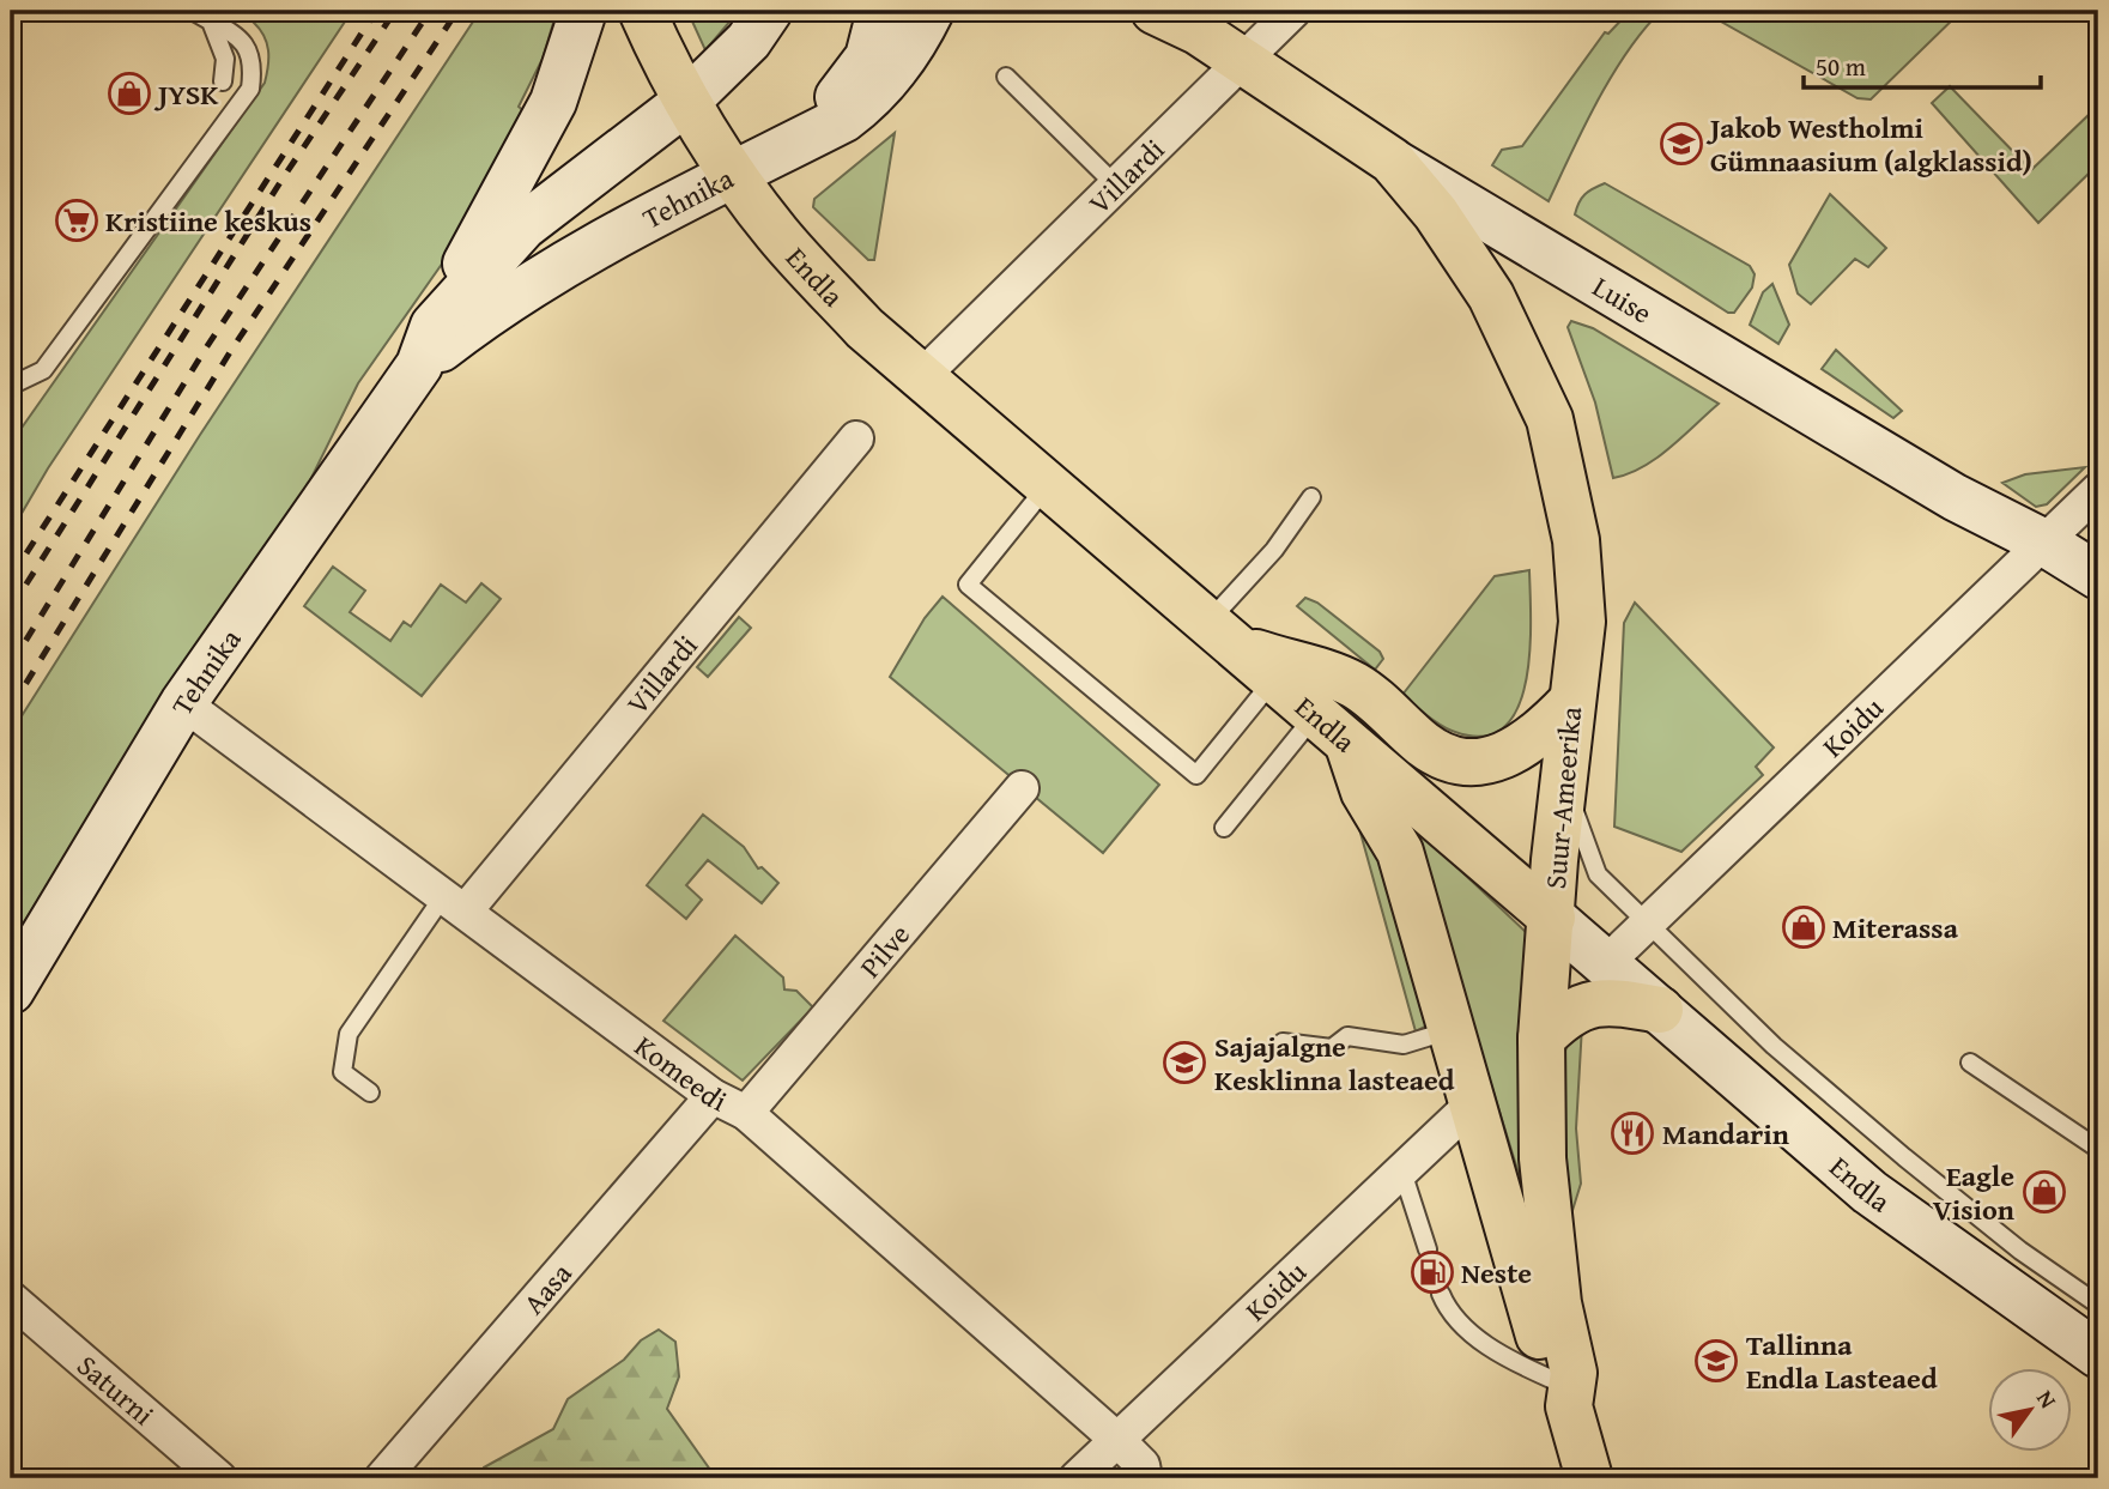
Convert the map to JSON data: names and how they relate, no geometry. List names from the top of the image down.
{
  "streets": {
    "main road": [
      "Tehnika",
      "Endla",
      "Luise",
      "Suur-Ameerika"
    ],
    "street": [
      "Villardi",
      "Koidu",
      "Pilve",
      "Komeedi",
      "Aasa",
      "Saturni"
    ]
  },
  "crossings": [
    ["Villardi", "Endla"],
    ["Villardi", "Luise"],
    ["Villardi", "Komeedi"],
    ["Tehnika", "Endla"],
    ["Tehnika", "Komeedi"],
    ["Endla", "Koidu"],
    ["Endla", "Suur-Ameerika"],
    ["Luise", "Koidu"],
    ["Luise", "Suur-Ameerika"],
    ["Koidu", "Komeedi"],
    ["Pilve", "Komeedi"],
    ["Komeedi", "Aasa"]
  ],
  "places": {
    "shop": ["JYSK", "Miterassa", "Eagle Vision"],
    "school or university": ["Jakob Westholmi Gümnaasium (algklassid)", "Sajajalgne Kesklinna lasteaed", "Tallinna Endla Lasteaed"],
    "supermarket": ["Kristiine keskus"],
    "restaurant": ["Mandarin"],
    "fuel station": ["Neste"]
  },
  "scale_bar": "50 m",
  "north": "top right"
}
